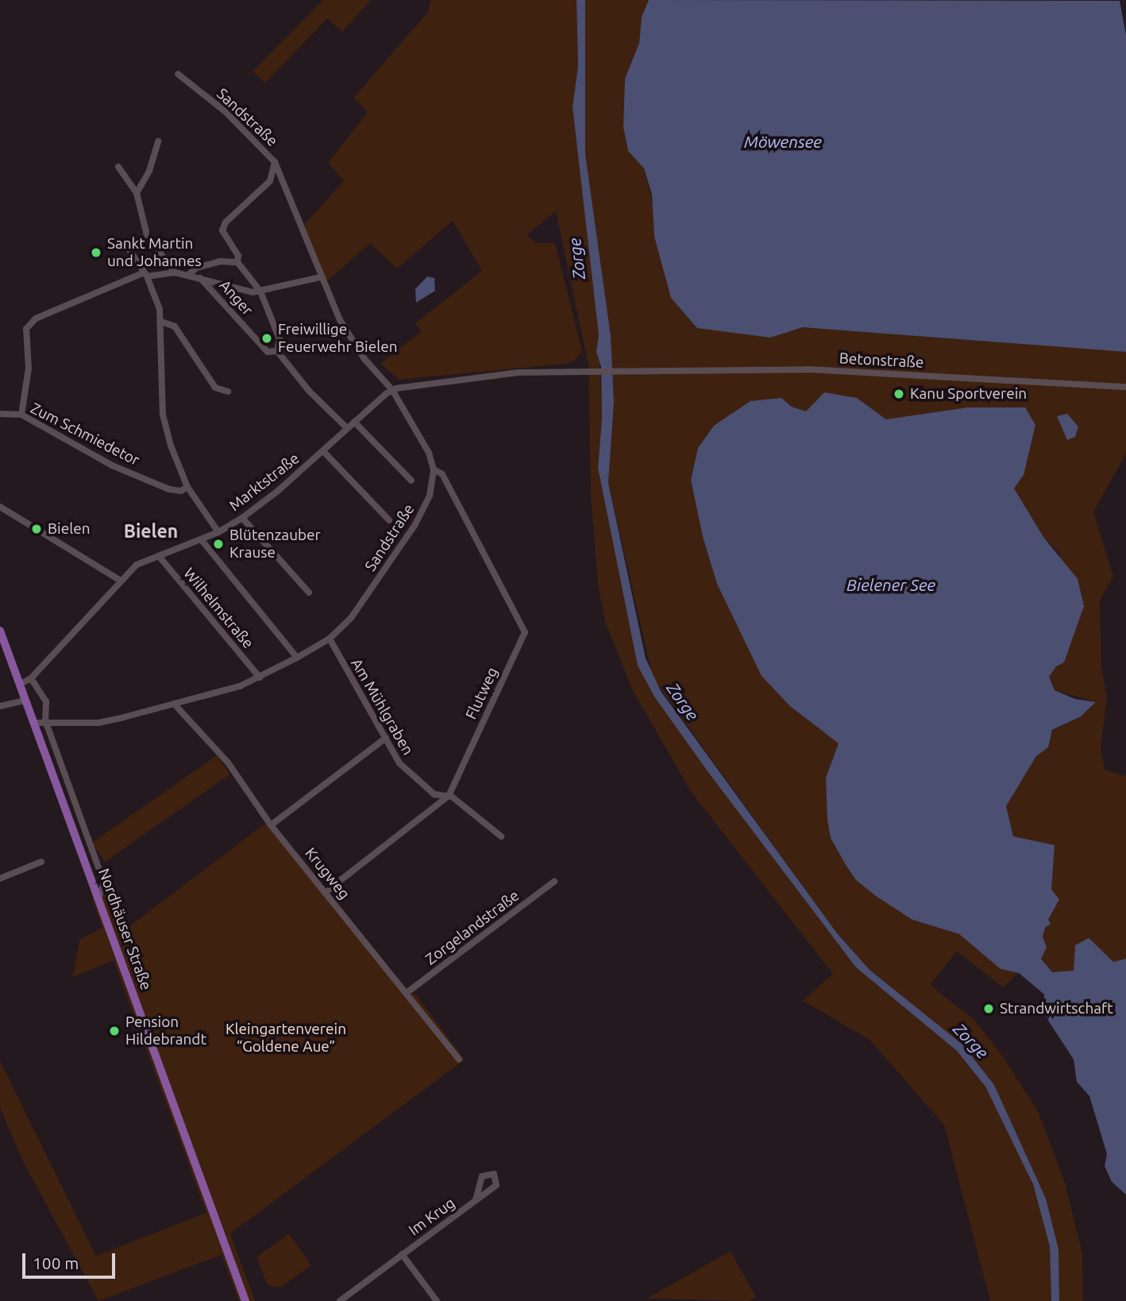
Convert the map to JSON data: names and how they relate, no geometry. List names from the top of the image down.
{
  "streets": {
    "main road": ["Nordhäuser Straße"],
    "street": [
      "Sandstraße",
      "Anger",
      "Betonstraße",
      "Zum Schmiedetor",
      "Marktstraße",
      "Wilhelmstraße",
      "Flutweg",
      "Am Mühlgraben",
      "Krugweg",
      "Zorgelandstraße",
      "Im Krug"
    ]
  },
  "crossings": [
    ["Sandstraße", "Betonstraße"],
    ["Sandstraße", "Marktstraße"],
    ["Sandstraße", "Wilhelmstraße"],
    ["Sandstraße", "Flutweg"],
    ["Sandstraße", "Am Mühlgraben"],
    ["Sandstraße", "Krugweg"],
    ["Sandstraße", "Nordhäuser Straße"],
    ["Anger", "Zum Schmiedetor"],
    ["Anger", "Marktstraße"],
    ["Betonstraße", "Marktstraße"],
    ["Marktstraße", "Wilhelmstraße"],
    ["Marktstraße", "Nordhäuser Straße"],
    ["Flutweg", "Am Mühlgraben"],
    ["Flutweg", "Krugweg"],
    ["Krugweg", "Zorgelandstraße"]
  ],
  "districts": ["Bielen"],
  "water": ["Möwensee", "Zorge", "Bielener See"],
  "parks": ["Kleingartenverein “Goldene Aue”"],
  "places": [
    "Sankt Martin und Johannes",
    "Freiwillige Feuerwehr Bielen",
    "Kanu Sportverein",
    "Bielen",
    "Blütenzauber Krause",
    "Strandwirtschaft",
    "Pension Hildebrandt"
  ],
  "scale_bar": "100 m"
}
